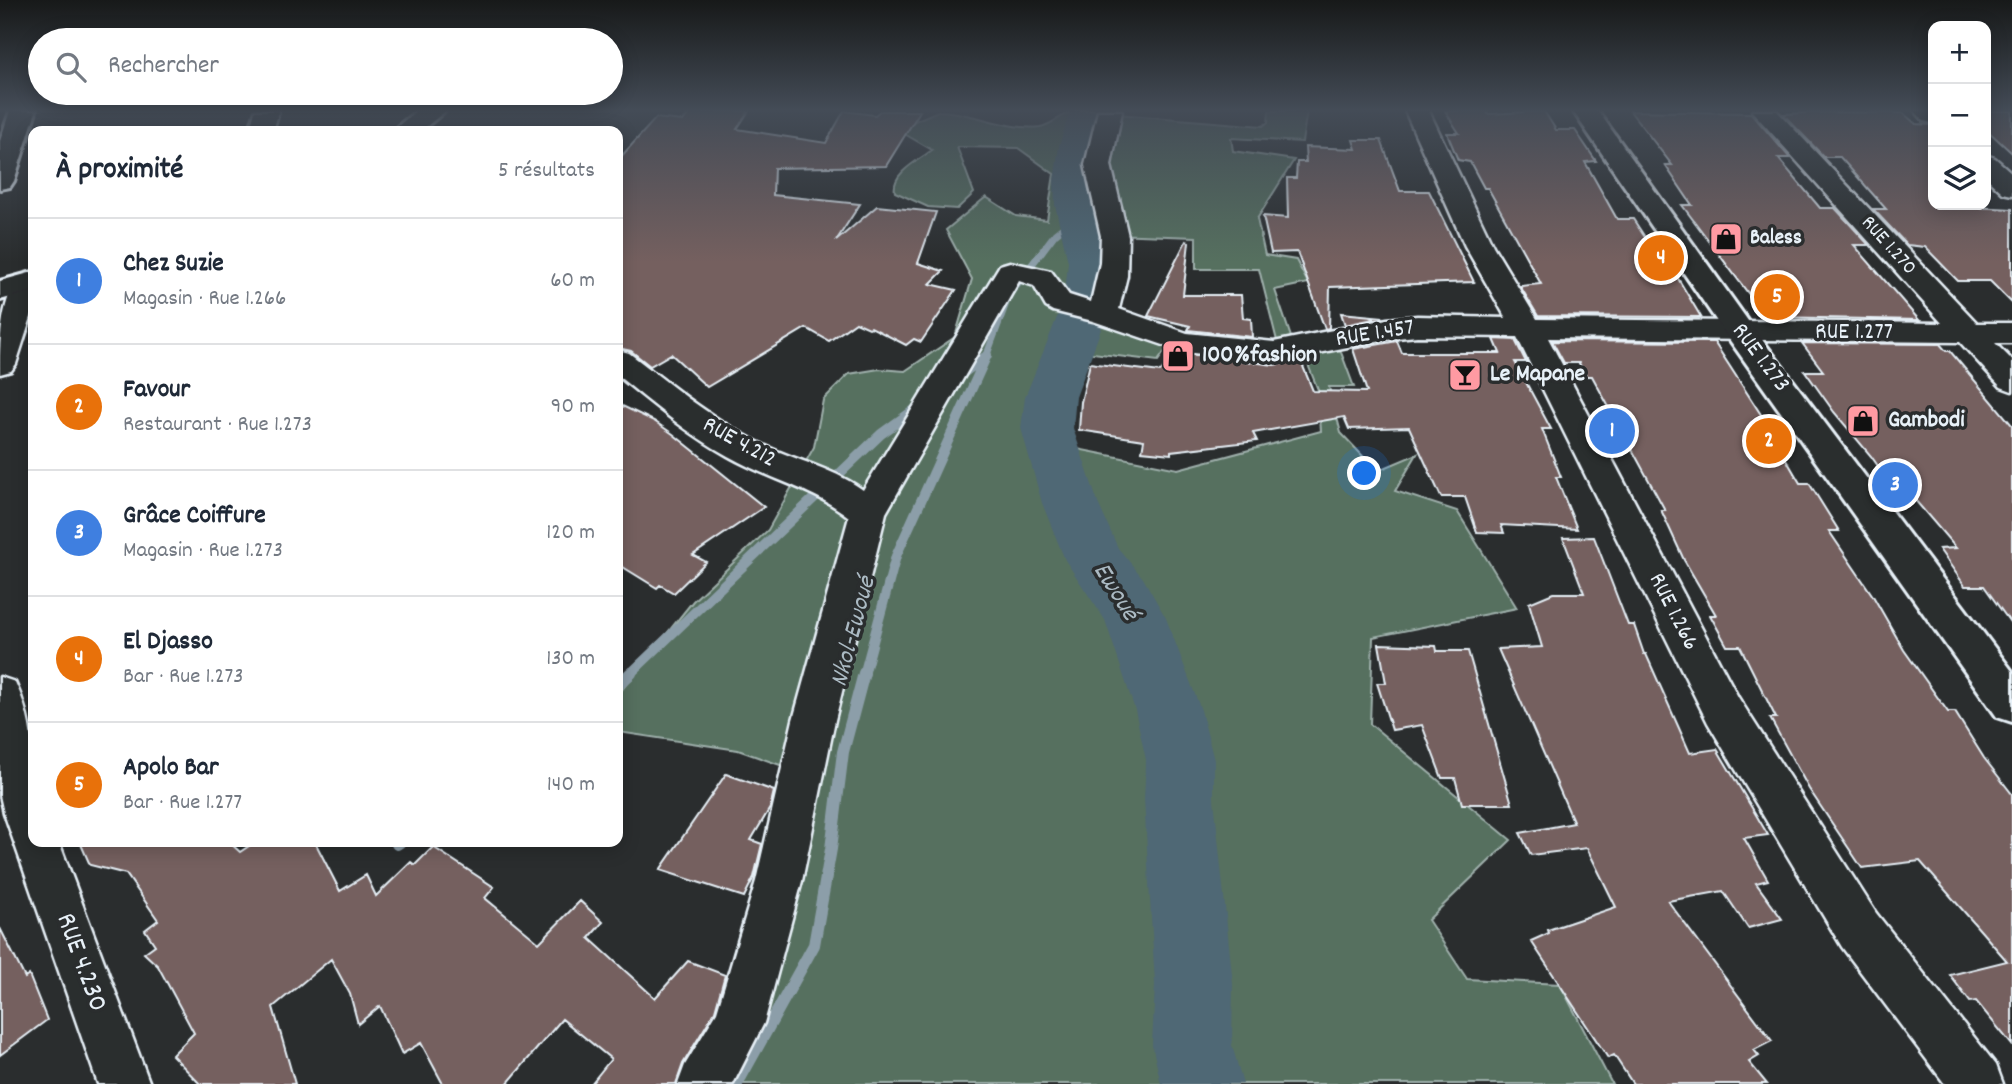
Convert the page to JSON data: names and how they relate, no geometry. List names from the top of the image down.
{
  "streets": {
    "main road": ["RUE 1.273"],
    "street": [
      "RUE 1.270",
      "RUE 1.277",
      "RUE 1.457",
      "RUE 4.212",
      "RUE 1.266",
      "RUE 4.230"
    ]
  },
  "crossings": [
    ["RUE 1.270", "RUE 1.277"],
    ["RUE 1.277", "RUE 1.457"],
    ["RUE 1.277", "RUE 1.273"],
    ["RUE 1.277", "RUE 1.266"],
    ["RUE 1.457", "RUE 4.212"],
    ["RUE 1.457", "RUE 1.266"]
  ],
  "water": ["Ewoué", "Nkol-Ewoué"],
  "places": {
    "shop": ["Baless", "100%fashion", "Gambodi"],
    "bar": ["Le Mapane"]
  },
  "page": {
    "map_buttons": ["+", "−"],
    "search": "Rechercher",
    "heading": ["À proximité", "5 résultats"],
    "list": [
      {
        "mark": "1",
        "name": "Chez Suzie",
        "note": "Magasin · Rue 1.266",
        "value": "60 m"
      },
      {
        "mark": "2",
        "name": "Favour",
        "note": "Restaurant · Rue 1.273",
        "value": "90 m"
      },
      {
        "mark": "3",
        "name": "Grâce Coiffure",
        "note": "Magasin · Rue 1.273",
        "value": "120 m"
      },
      {
        "mark": "4",
        "name": "El Djasso",
        "note": "Bar · Rue 1.273",
        "value": "130 m"
      },
      {
        "mark": "5",
        "name": "Apolo Bar",
        "note": "Bar · Rue 1.277",
        "value": "140 m"
      }
    ],
    "pins": [
      "4",
      "5",
      "1",
      "2",
      "3"
    ]
  }
}
